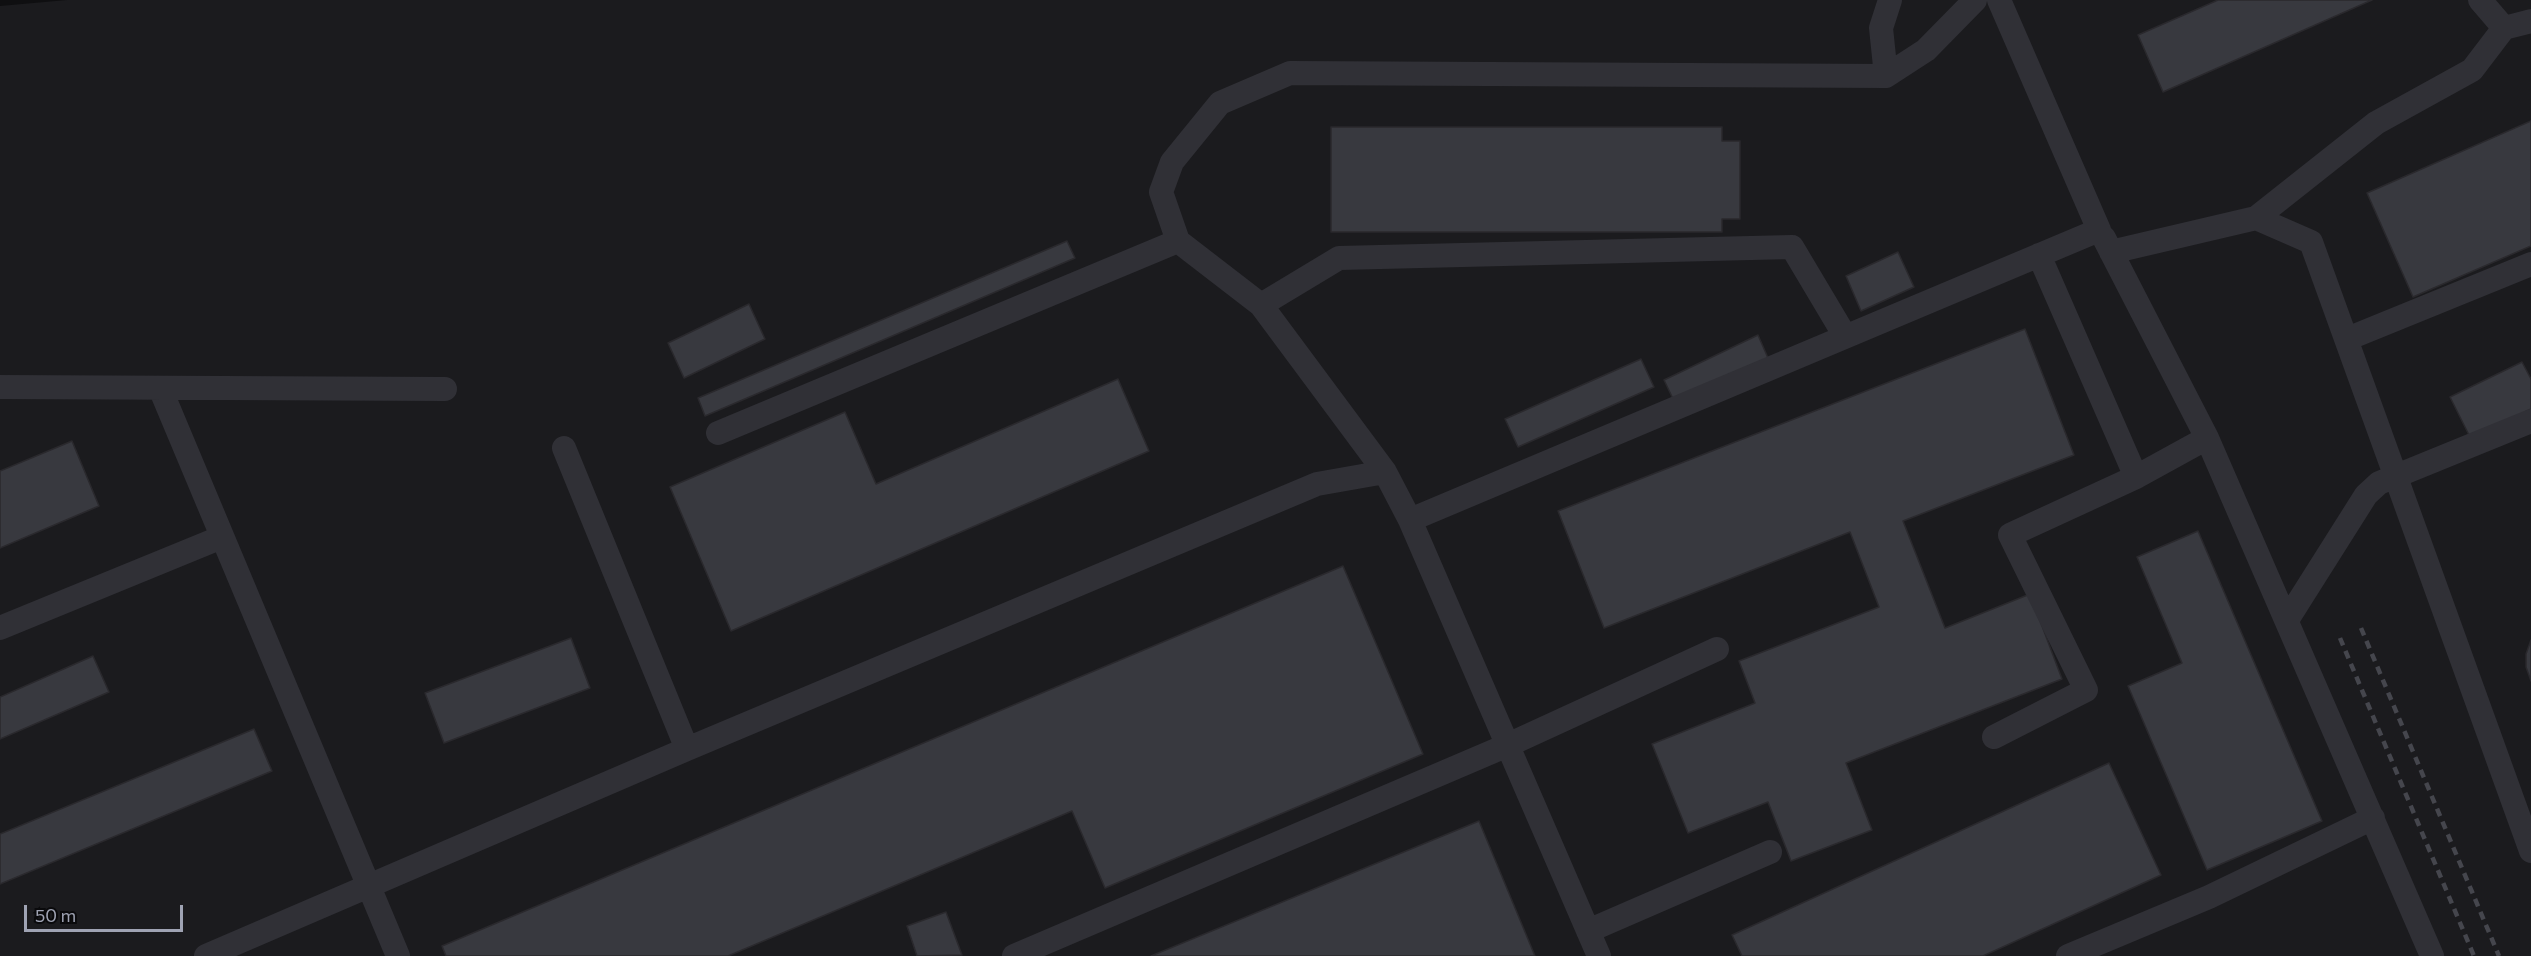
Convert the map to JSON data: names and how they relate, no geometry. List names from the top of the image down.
{
  "scale_bar": "50 m"
}
